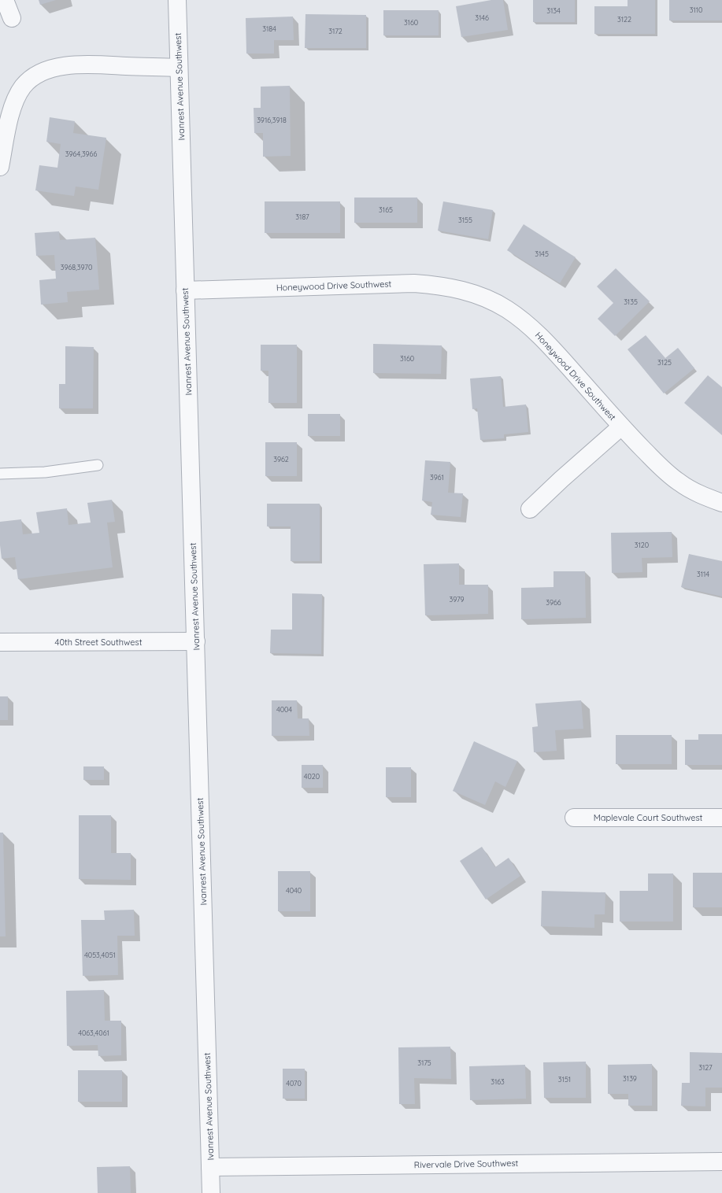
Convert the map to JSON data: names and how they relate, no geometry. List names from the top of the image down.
{
  "streets": {
    "street": [
      "Ivanrest Avenue Southwest",
      "Honeywood Drive Southwest",
      "40th Street Southwest",
      "Maplevale Court Southwest",
      "Rivervale Drive Southwest"
    ]
  },
  "crossings": [
    ["Ivanrest Avenue Southwest", "Honeywood Drive Southwest"],
    ["Ivanrest Avenue Southwest", "40th Street Southwest"],
    ["Ivanrest Avenue Southwest", "Rivervale Drive Southwest"]
  ],
  "house_numbers": [
    "3110",
    "3134",
    "3146",
    "3122",
    "3160",
    "3184",
    "3172",
    "3916,3918",
    "3964,3966",
    "3165",
    "3187",
    "3155",
    "3145",
    "3968,3970",
    "3135",
    "3160",
    "3125",
    "3962",
    "3961",
    "3120",
    "3114",
    "3979",
    "3966",
    "4004",
    "4020",
    "4040",
    "4053,4051",
    "4063,4061",
    "3175",
    "3127",
    "3139",
    "3151",
    "3163",
    "4070"
  ]
}
